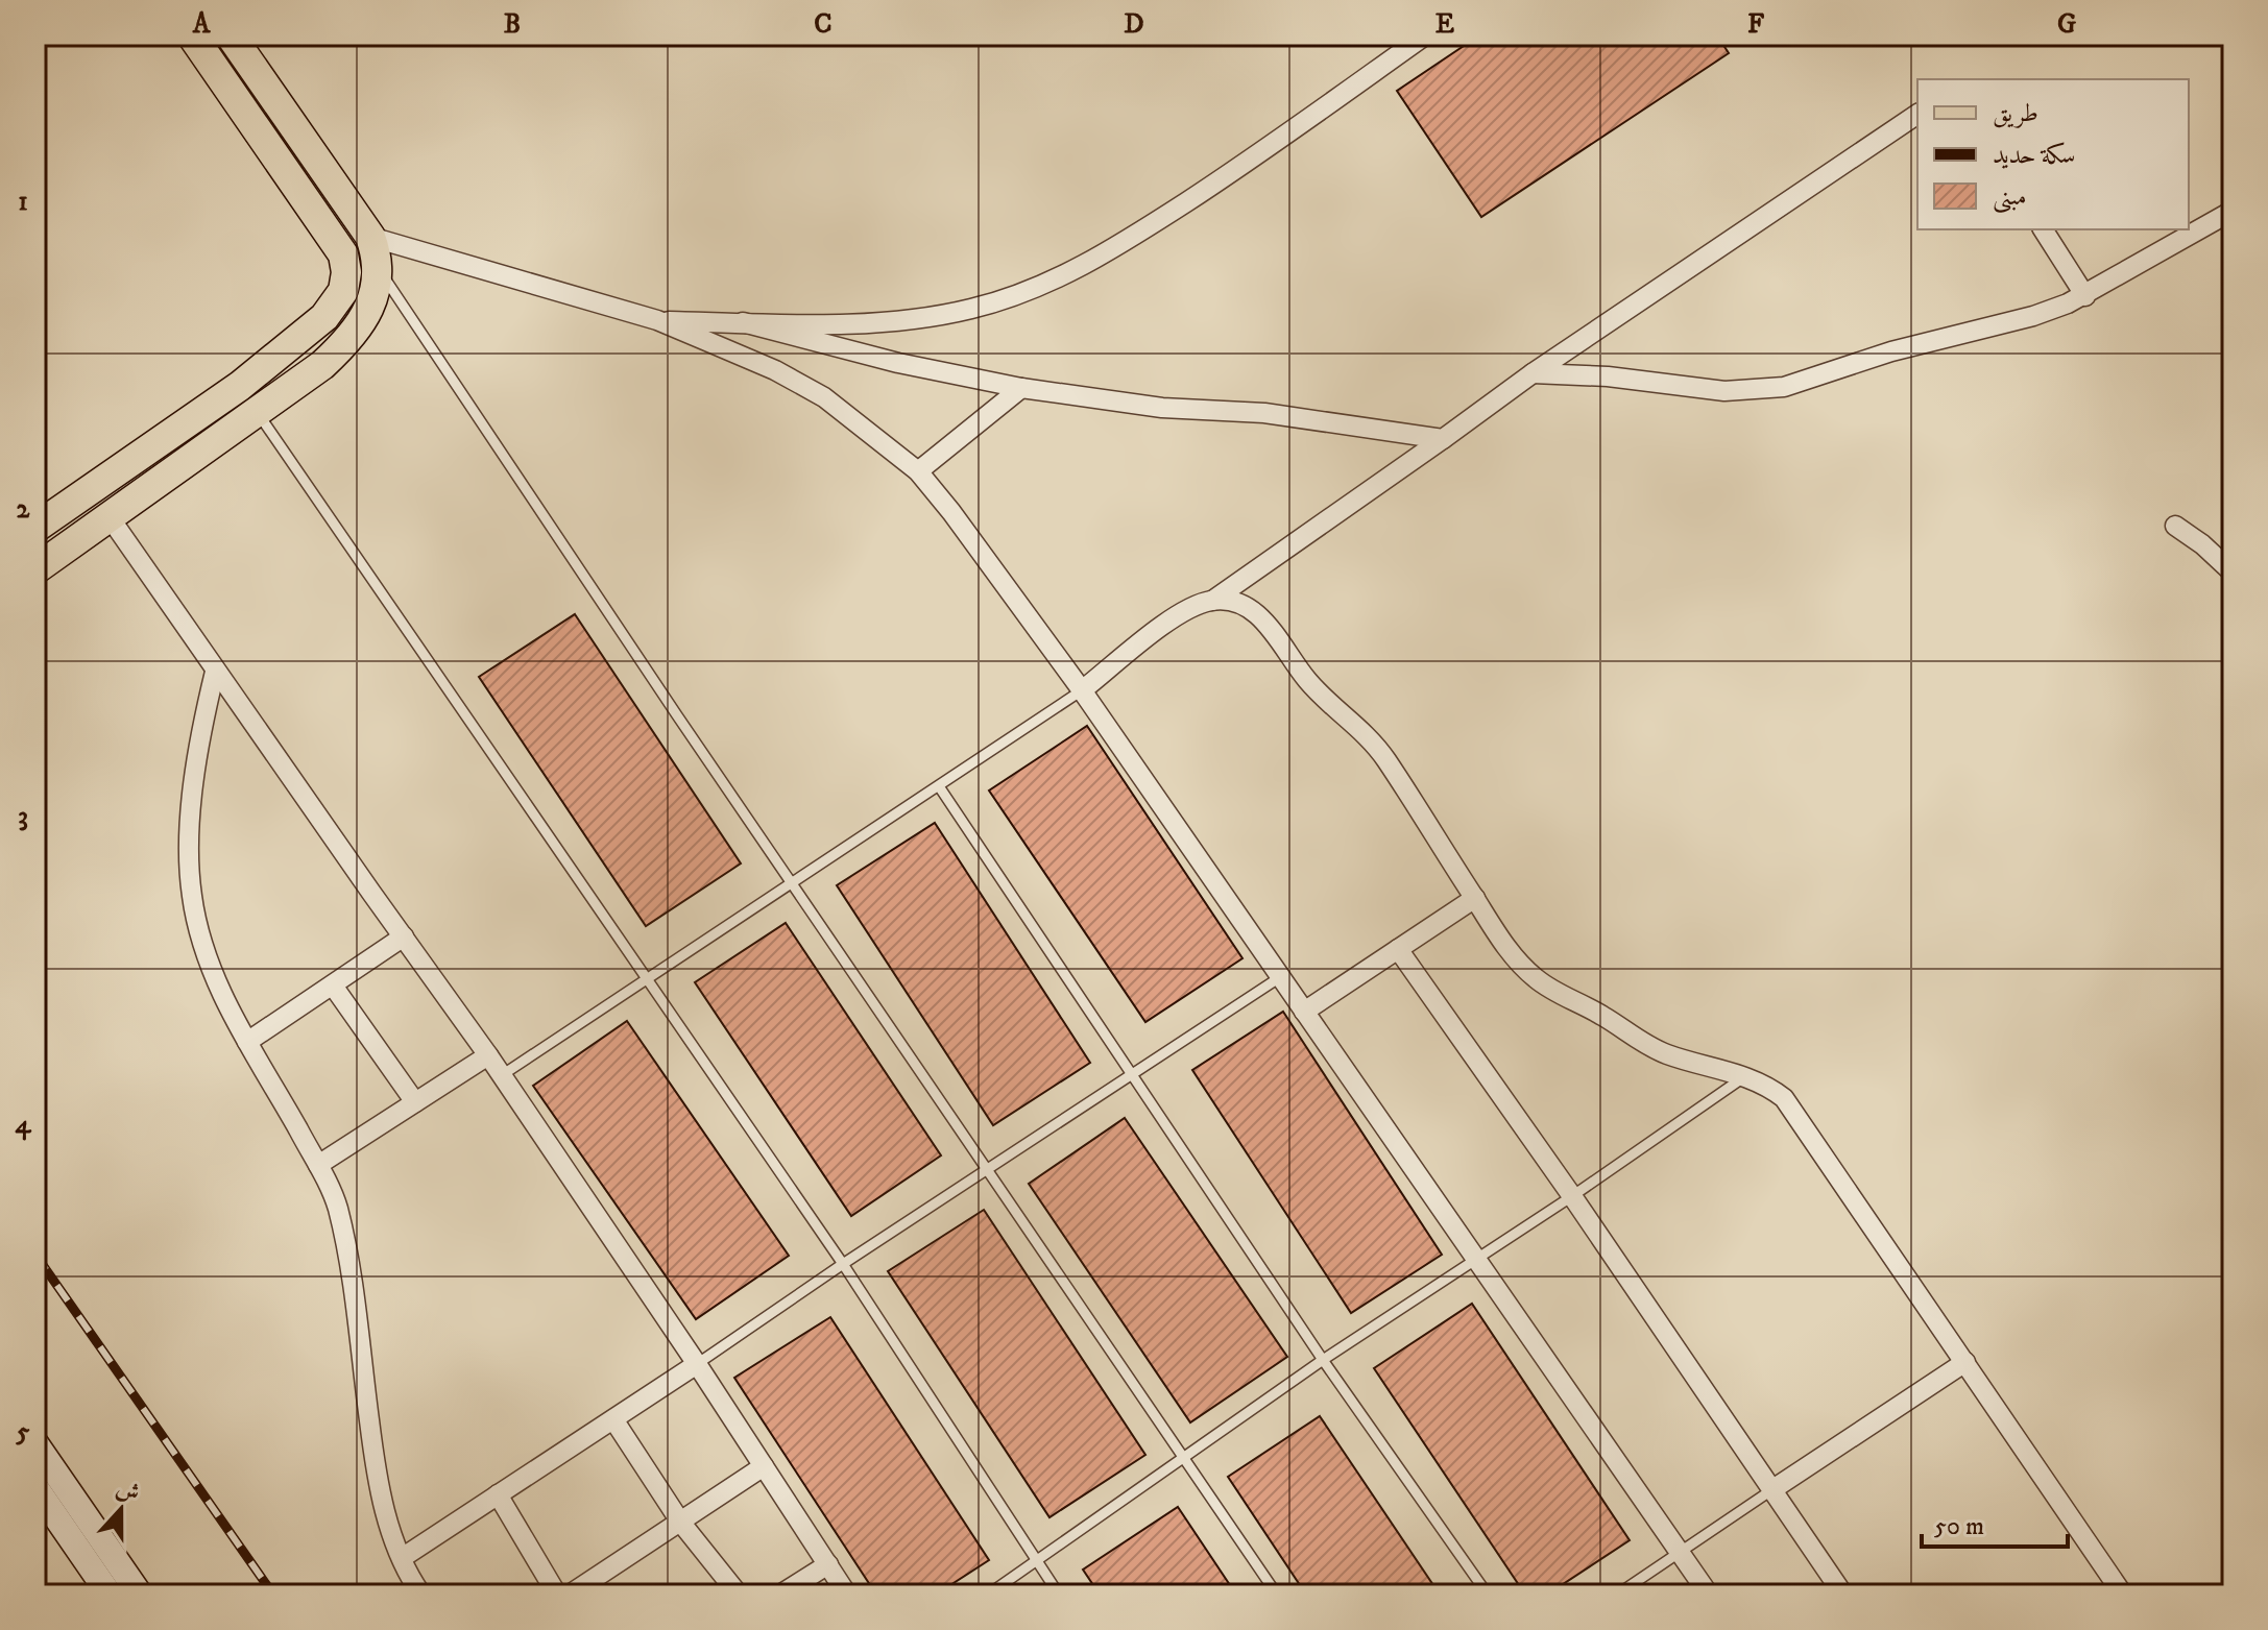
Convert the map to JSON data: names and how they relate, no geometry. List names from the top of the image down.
{
  "legend": ["طريق", "سكة حديد", "مبنى"],
  "scale_bar": "50 m",
  "north": "top",
  "grid": {
    "columns": [
      "A",
      "B",
      "C",
      "D",
      "E",
      "F",
      "G"
    ],
    "rows": [
      "1",
      "2",
      "3",
      "4",
      "5"
    ]
  }
}
